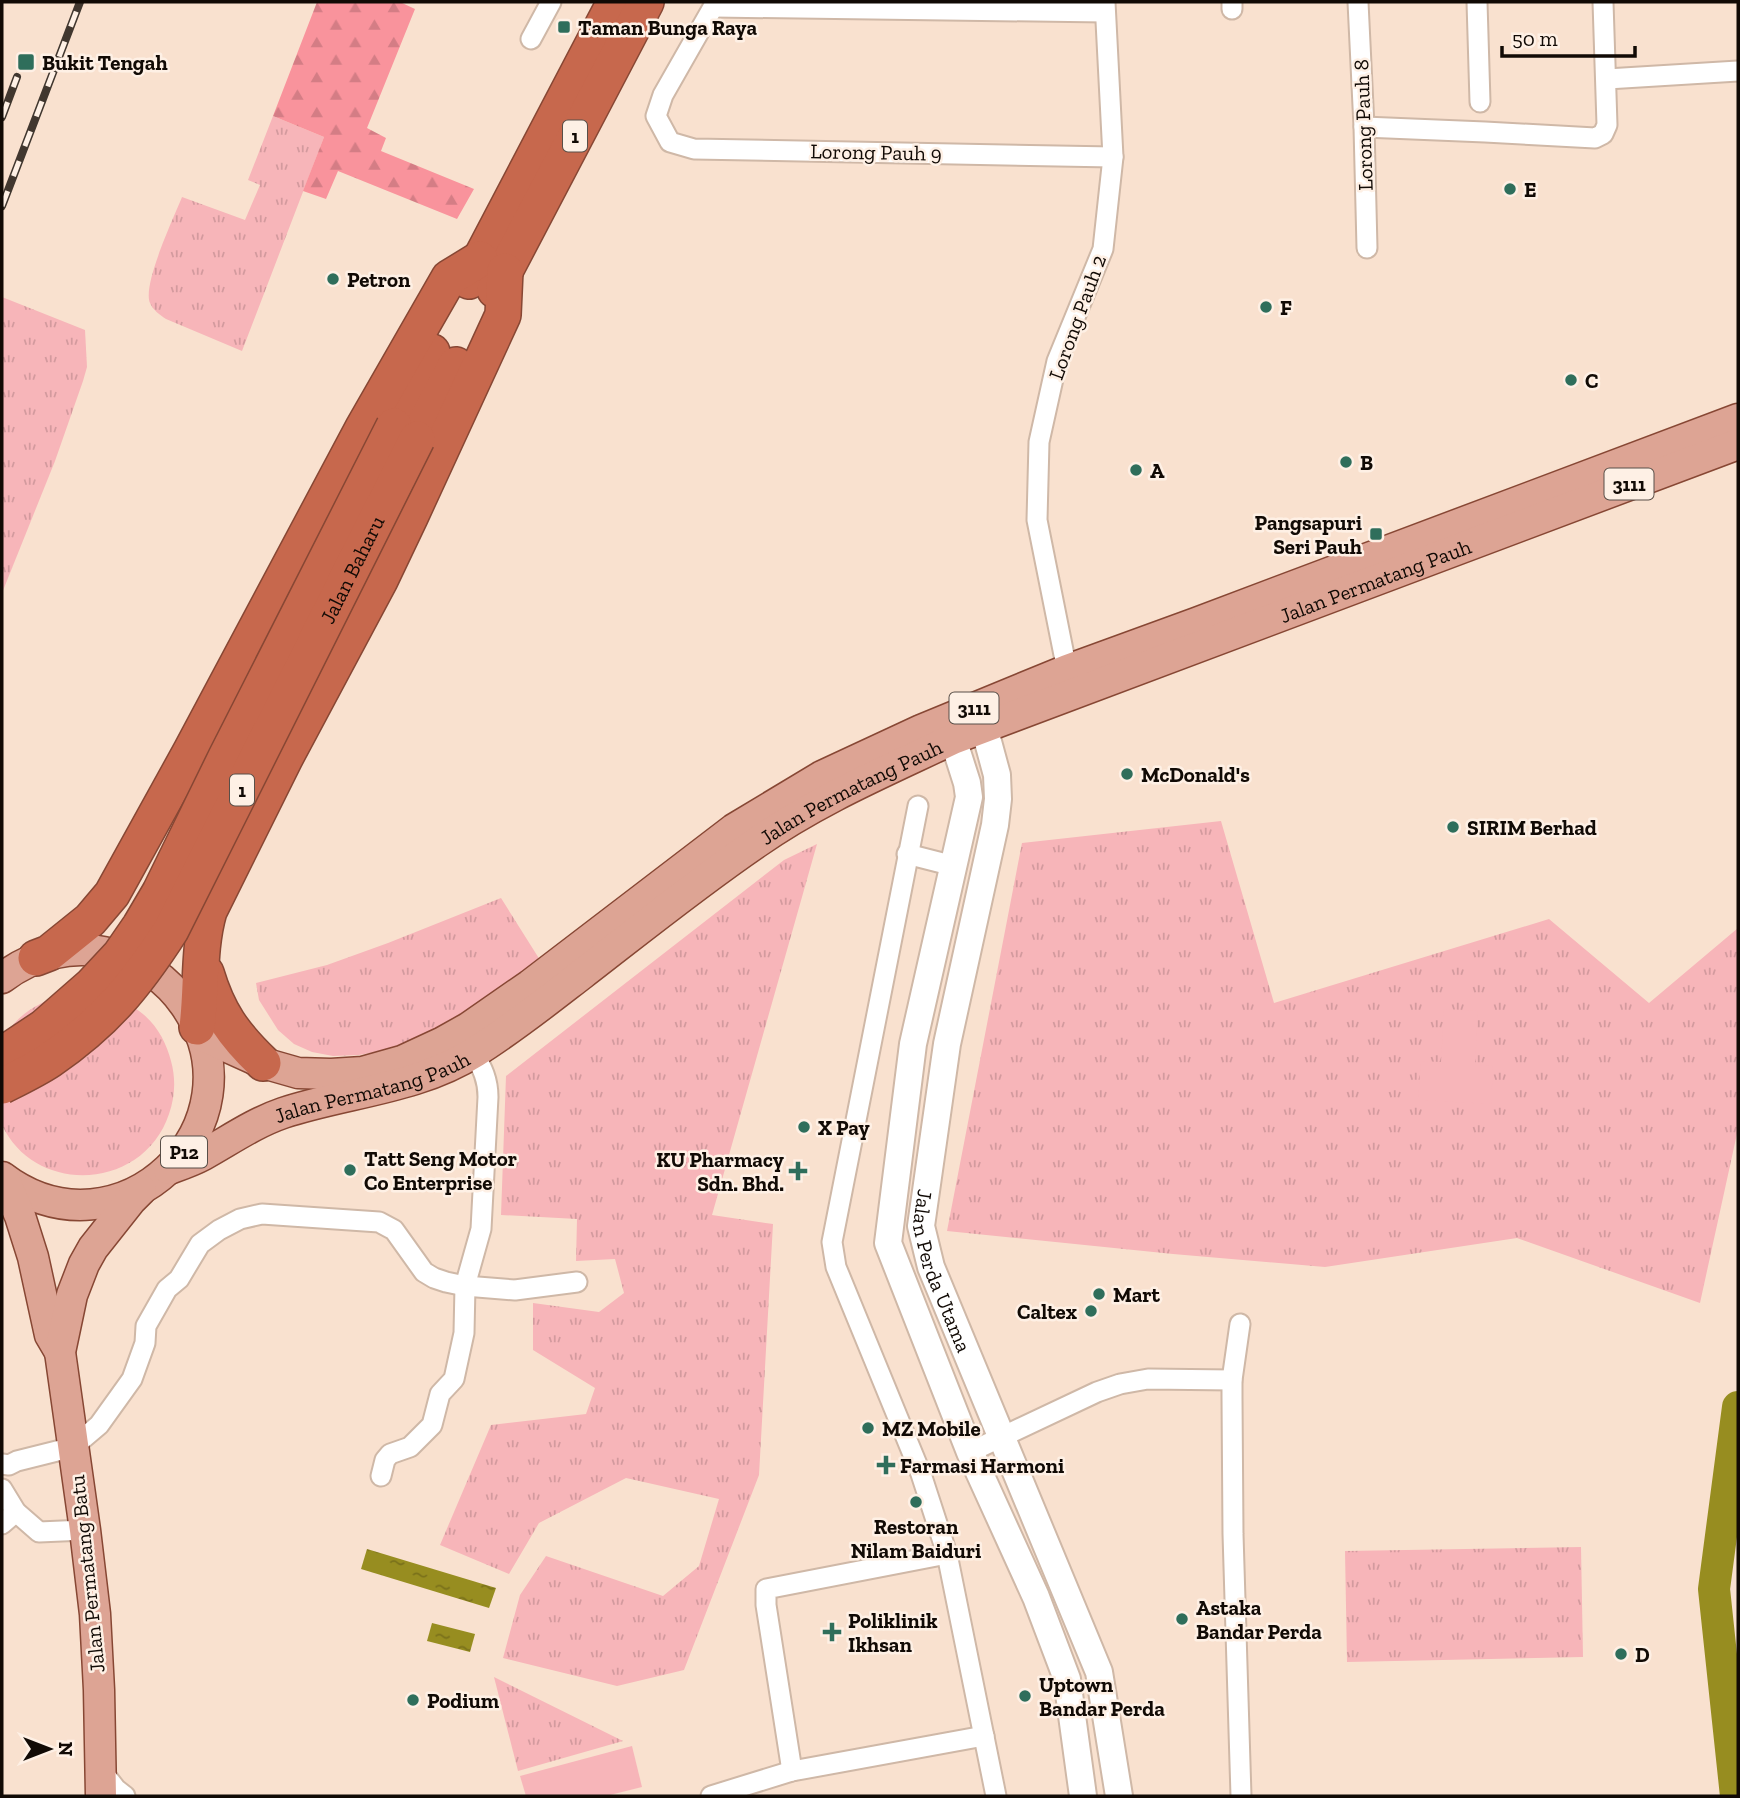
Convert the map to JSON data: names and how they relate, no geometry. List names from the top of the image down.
{
  "streets": {
    "highway": ["1", "Jalan Baharu"],
    "main road": [
      "3111",
      "Jalan Permatang Pauh",
      "P12",
      "Jalan Permatang Batu"
    ],
    "street": [
      "Lorong Pauh 8",
      "Lorong Pauh 9",
      "Lorong Pauh 2",
      "Jalan Perda Utama"
    ]
  },
  "crossings": [
    ["Lorong Pauh 9", "Lorong Pauh 2"],
    ["Lorong Pauh 2", "Jalan Permatang Pauh"],
    ["Jalan Permatang Pauh", "P12"],
    ["Jalan Permatang Pauh", "Jalan Perda Utama"],
    ["P12", "Jalan Permatang Batu"]
  ],
  "places": {
    "transit": ["Taman Bunga Raya", "Bukit Tengah", "Pangsapuri Seri Pauh"],
    "other": [
      "E",
      "Petron",
      "F",
      "C",
      "B",
      "A",
      "McDonald's",
      "SIRIM Berhad",
      "X Pay",
      "Tatt Seng Motor Co Enterprise",
      "Mart",
      "Caltex",
      "MZ Mobile",
      "Restoran Nilam Baiduri",
      "Astaka Bandar Perda",
      "D",
      "Uptown Bandar Perda",
      "Podium"
    ],
    "health": ["KU Pharmacy Sdn. Bhd.", "Farmasi Harmoni", "Poliklinik Ikhsan"]
  },
  "scale_bar": "50 m",
  "north": "right"
}
